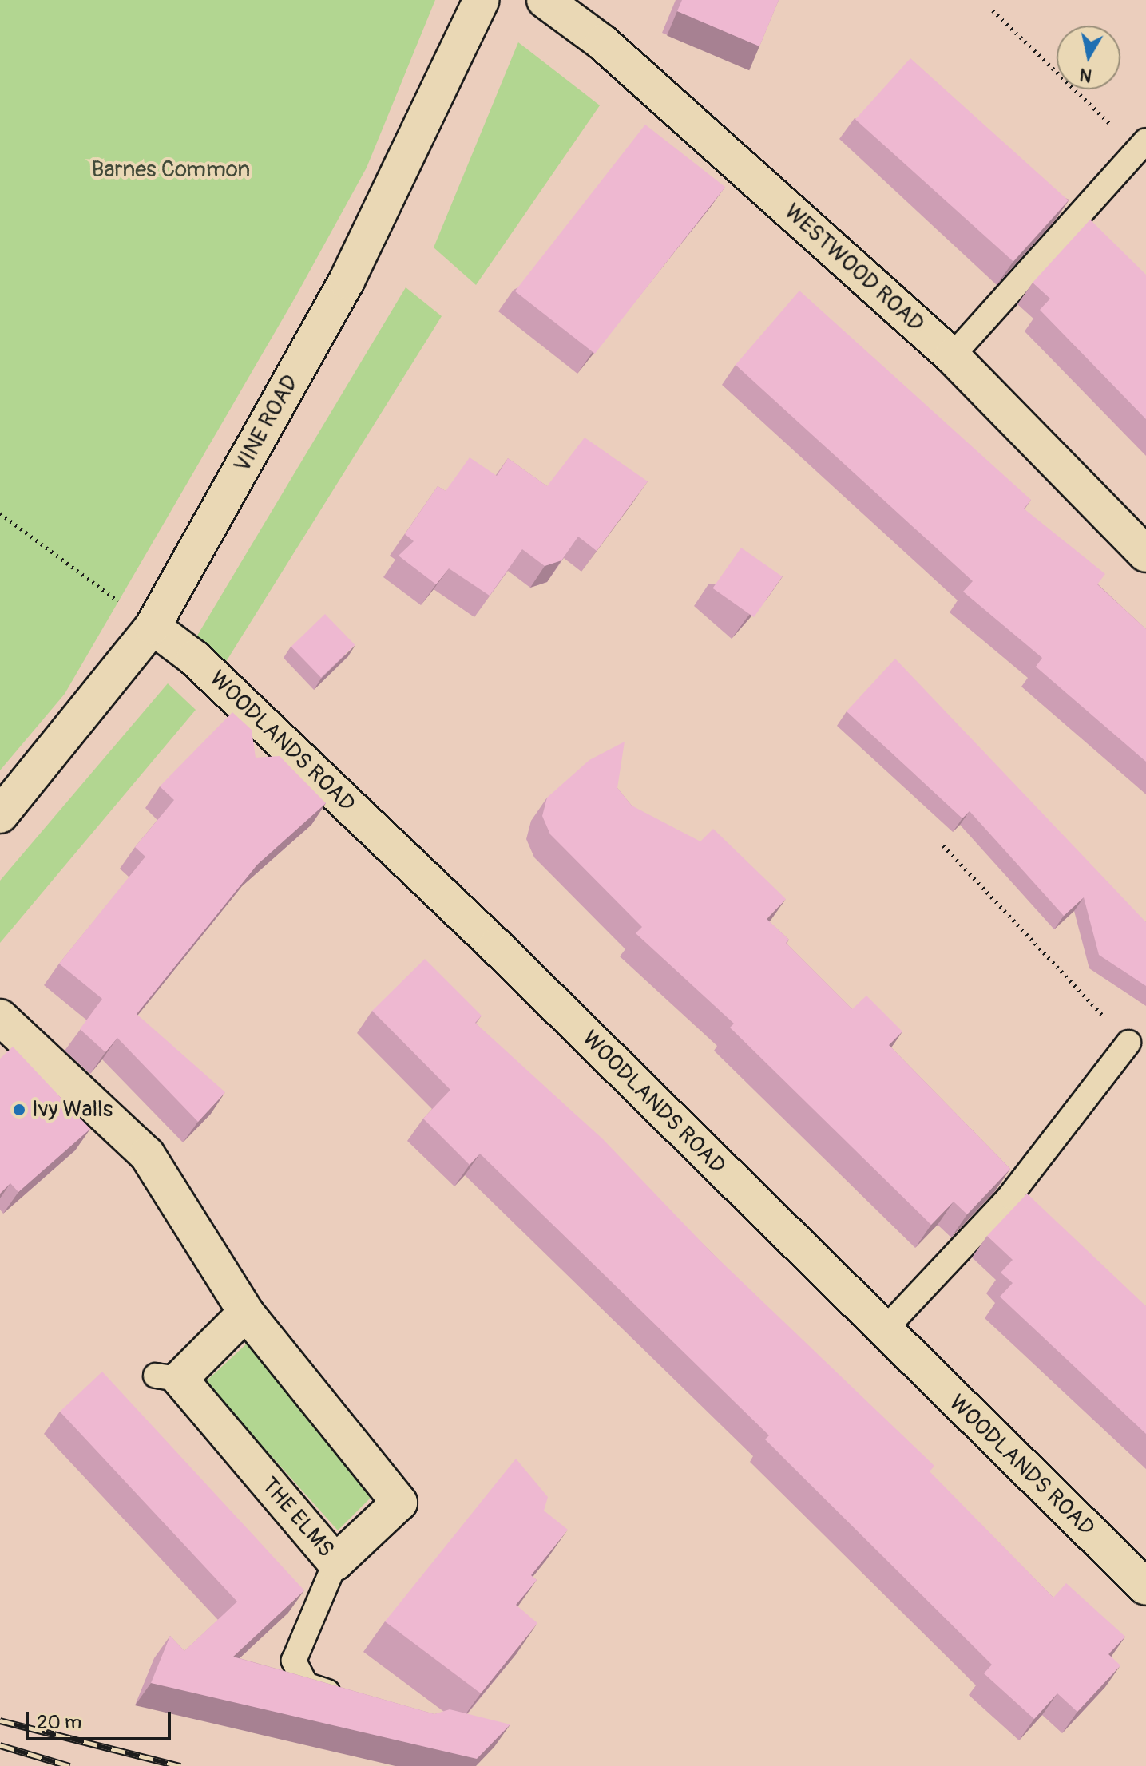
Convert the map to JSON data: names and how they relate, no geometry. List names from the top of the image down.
{
  "streets": {
    "street": [
      "WESTWOOD ROAD",
      "VINE ROAD",
      "WOODLANDS ROAD",
      "THE ELMS"
    ]
  },
  "crossings": [
    ["VINE ROAD", "WOODLANDS ROAD"]
  ],
  "parks": ["Barnes Common"],
  "places": ["Ivy Walls"],
  "scale_bar": "20 m",
  "north": "bottom"
}
